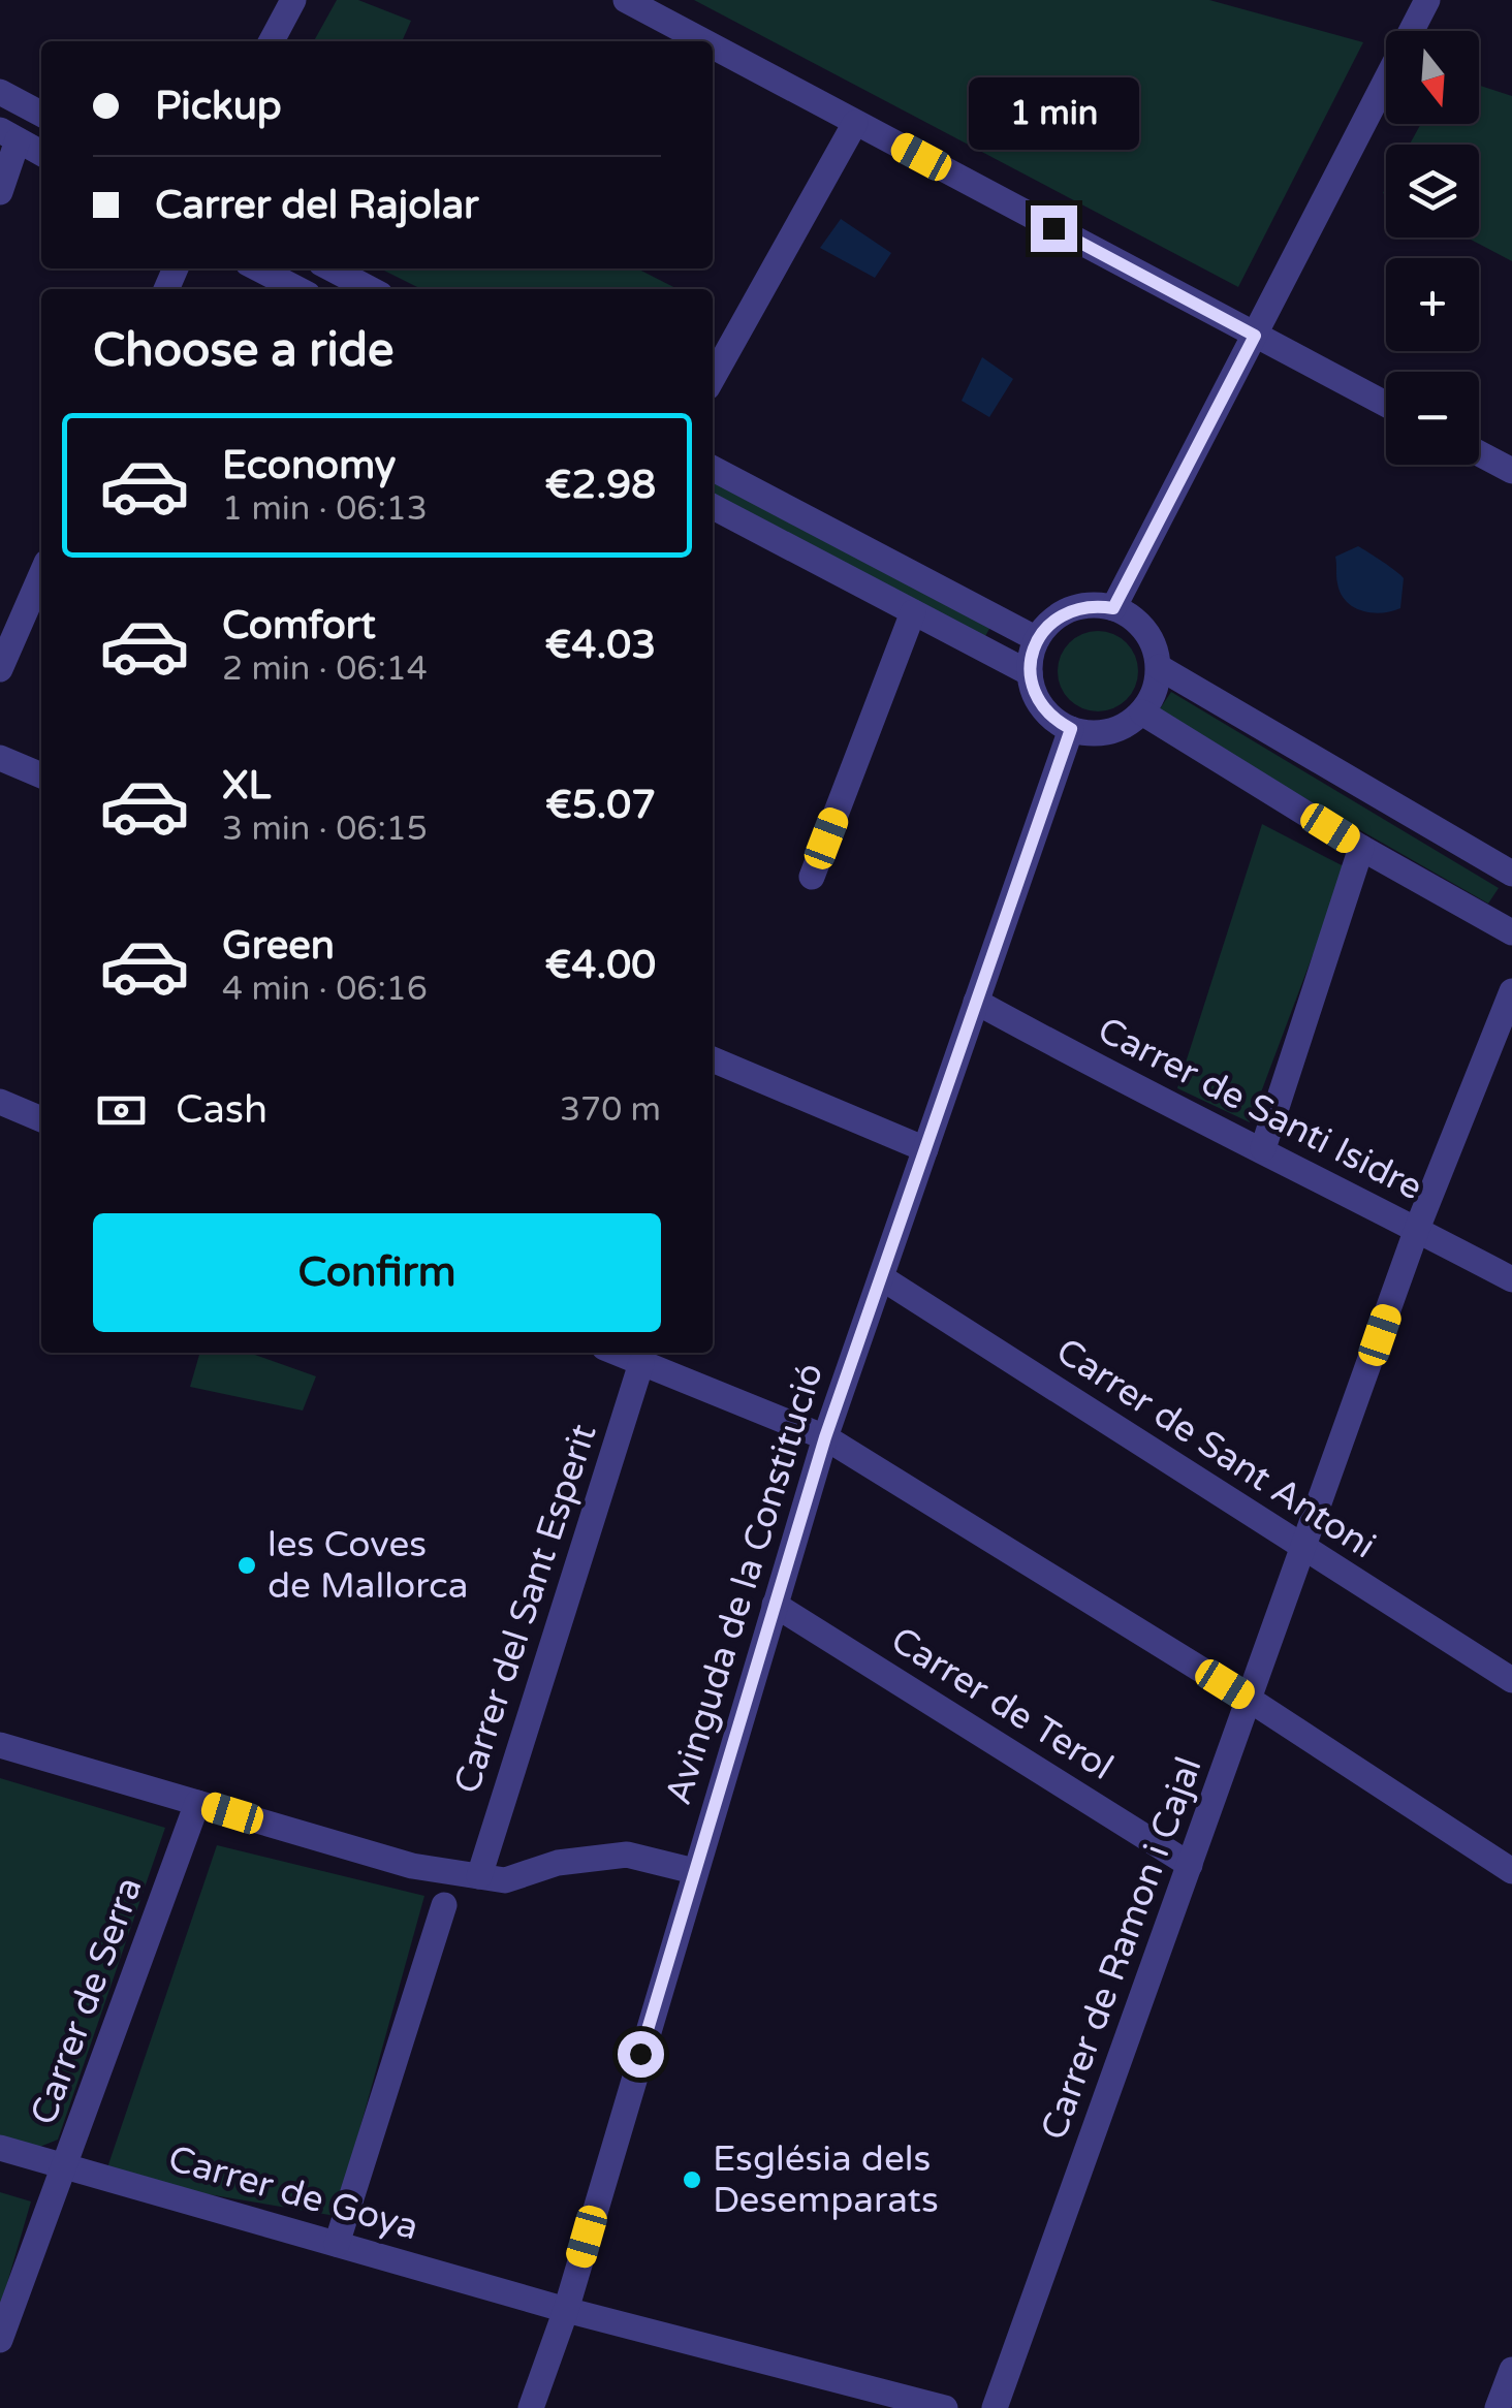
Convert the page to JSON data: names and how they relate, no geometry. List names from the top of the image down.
{
  "streets": {
    "street": [
      "Carrer de Santi Isidre",
      "Carrer de Sant Antoni",
      "Avinguda de la Constitució",
      "Carrer del Sant Esperit",
      "Carrer de Terol",
      "Carrer de Ramon i Cajal",
      "Carrer de Serra",
      "Carrer de Goya"
    ]
  },
  "crossings": [
    ["Carrer de Santi Isidre", "Avinguda de la Constitució"],
    ["Carrer de Santi Isidre", "Carrer de Ramon i Cajal"],
    ["Carrer de Sant Antoni", "Avinguda de la Constitució"],
    ["Carrer de Sant Antoni", "Carrer de Ramon i Cajal"],
    ["Avinguda de la Constitució", "Carrer de Terol"],
    ["Avinguda de la Constitució", "Carrer de Goya"],
    ["Carrer de Terol", "Carrer de Ramon i Cajal"],
    ["Carrer de Serra", "Carrer de Goya"]
  ],
  "places": ["les Coves de Mallorca", "Església dels Desemparats"],
  "north": "bottom",
  "page": {
    "map_buttons": ["+", "−"],
    "banner": ["Pickup", "Carrer del Rajolar"],
    "bubble": "1 min",
    "heading": "Choose a ride",
    "list": [
      {
        "name": "Economy",
        "note": "1 min · 06:13",
        "value": "€2.98"
      },
      {
        "name": "Comfort",
        "note": "2 min · 06:14",
        "value": "€4.03"
      },
      {
        "name": "XL",
        "note": "3 min · 06:15",
        "value": "€5.07"
      },
      {
        "name": "Green",
        "note": "4 min · 06:16",
        "value": "€4.00"
      }
    ],
    "pay": ["Cash", "370 m"],
    "buttons": "Confirm"
  }
}
